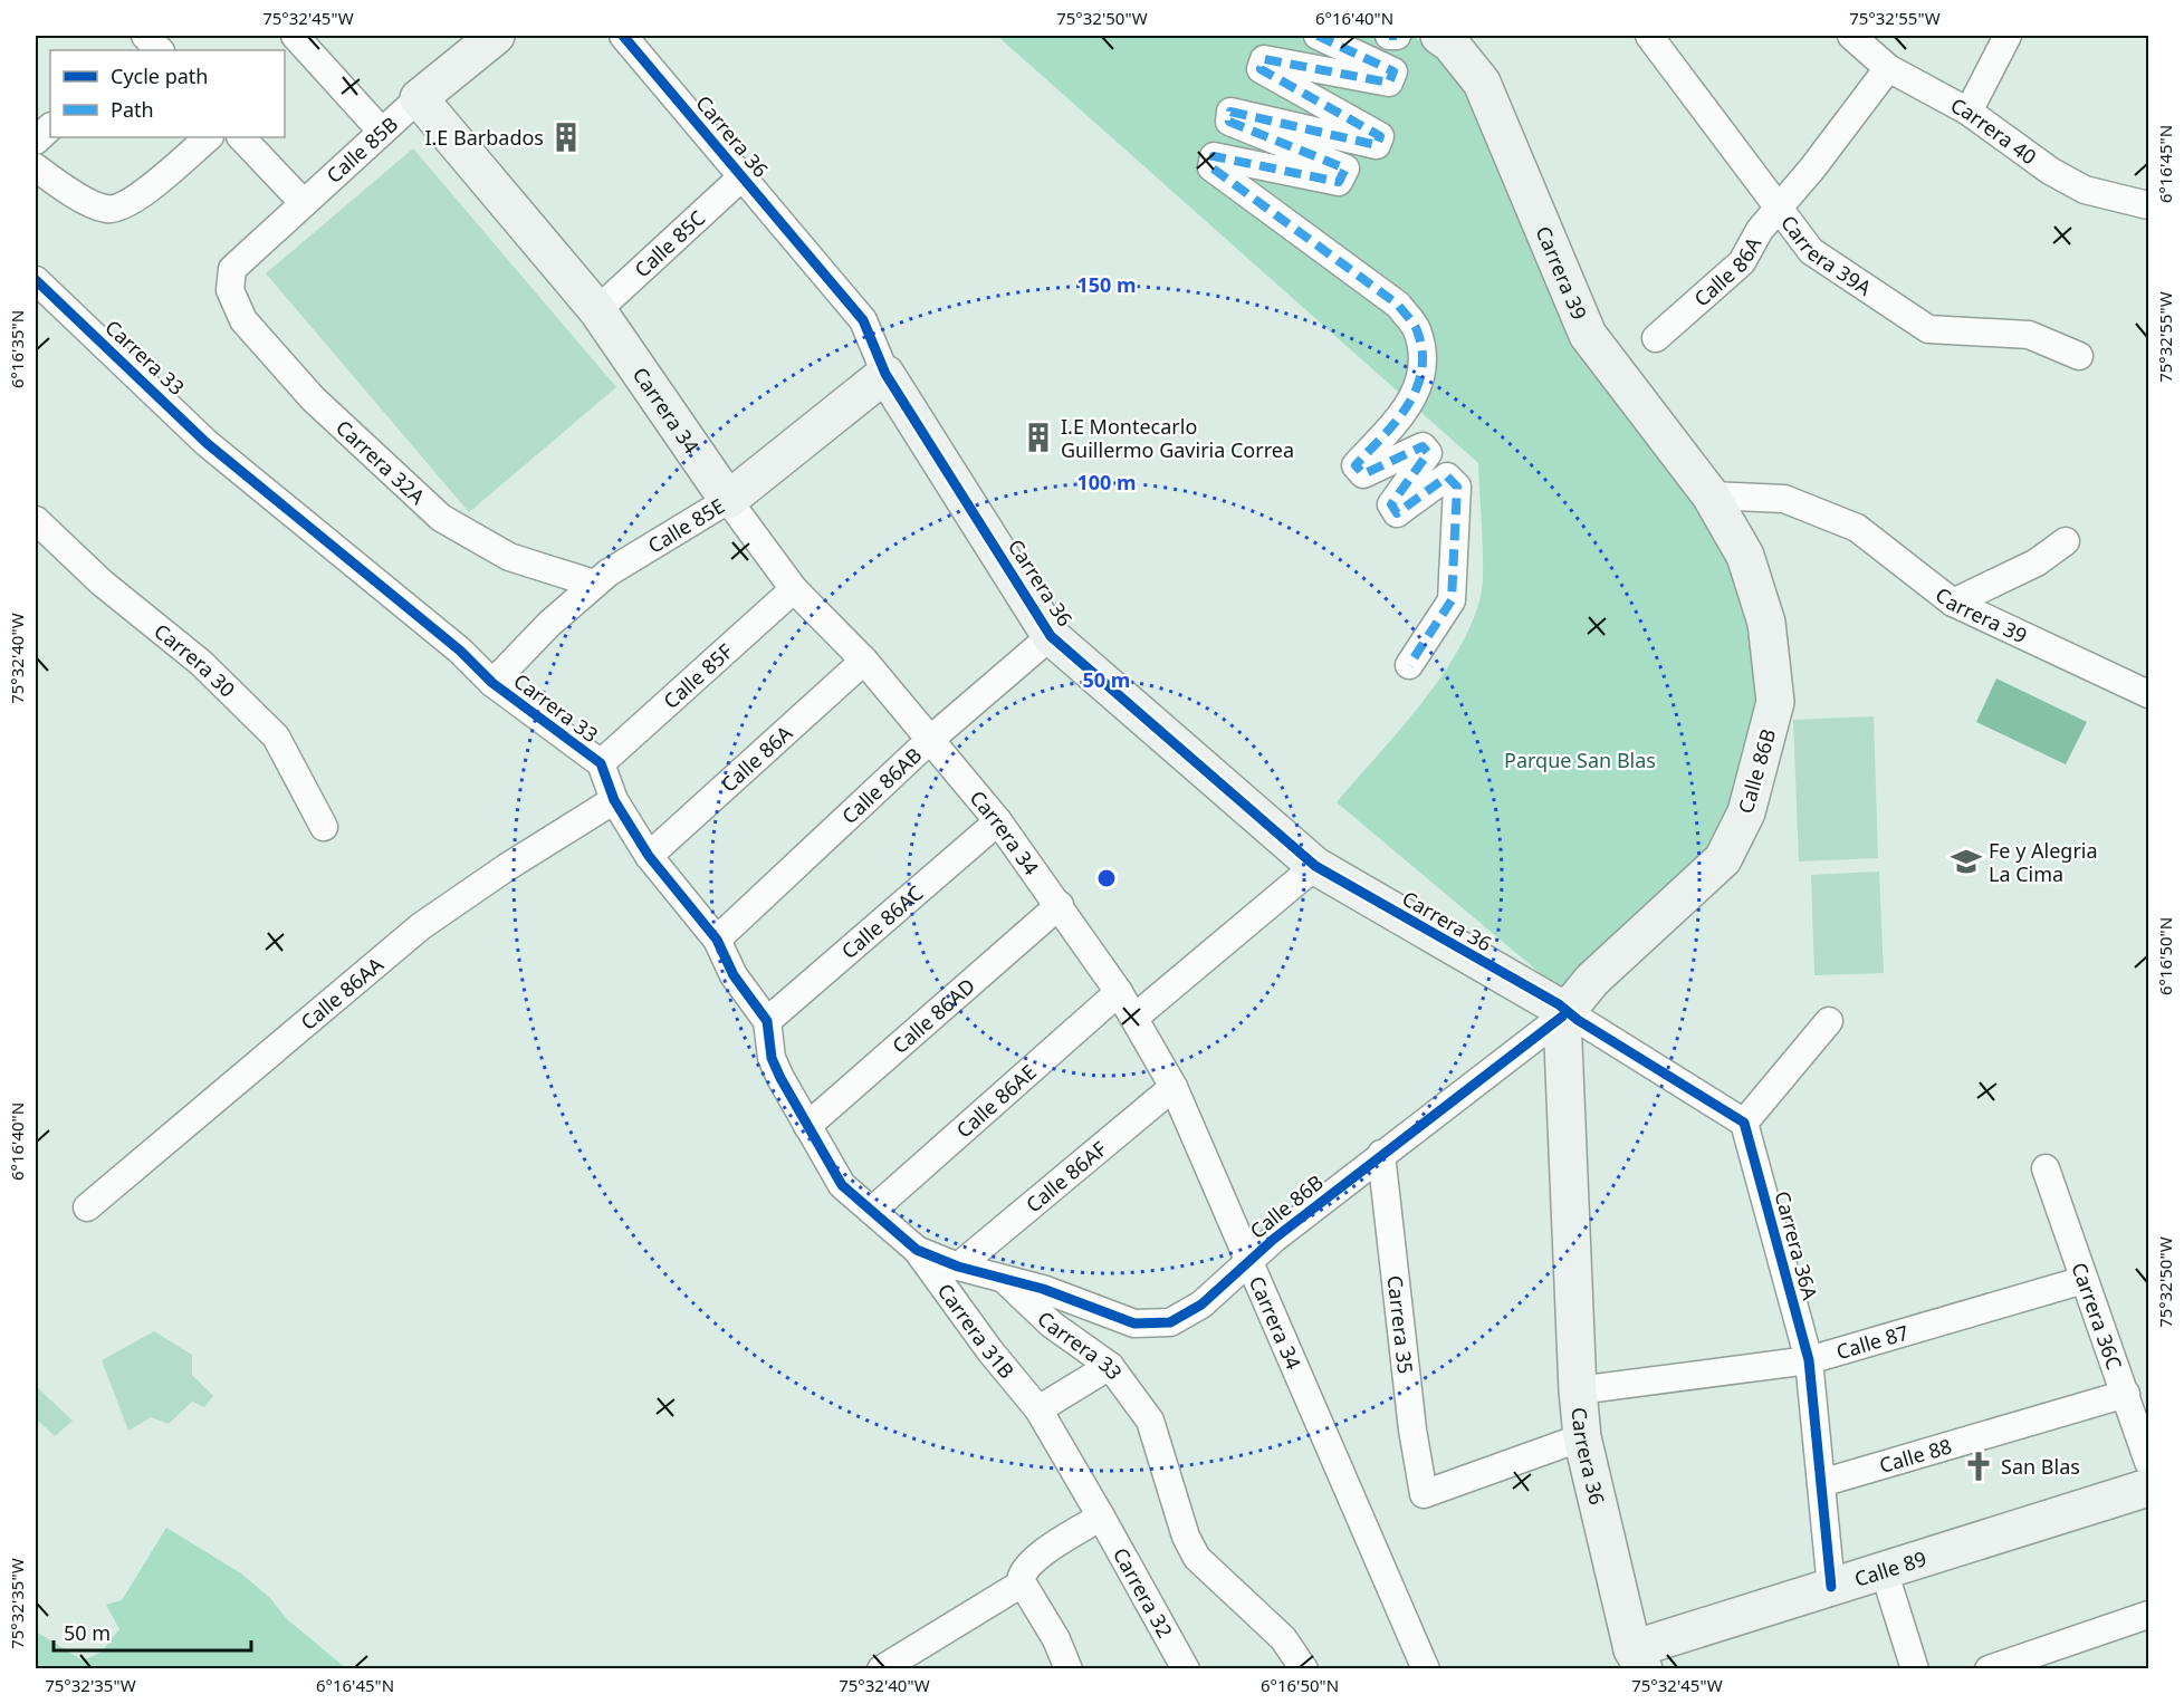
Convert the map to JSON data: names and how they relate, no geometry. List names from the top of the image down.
{
  "streets": {
    "street": [
      "Carrera 40",
      "Carrera 36",
      "Calle 85B",
      "Calle 85C",
      "Carrera 39A",
      "Calle 86A",
      "Carrera 39",
      "Carrera 33",
      "Carrera 34",
      "Carrera 32A",
      "Calle 85E",
      "Carrera 30",
      "Calle 85F",
      "Calle 86B",
      "Calle 86AB",
      "Calle 86AC",
      "Calle 86AA",
      "Calle 86AD",
      "Calle 86AE",
      "Calle 86AF",
      "Carrera 36A",
      "Carrera 36C",
      "Carrera 35",
      "Carrera 31B",
      "Calle 87",
      "Calle 88",
      "Calle 89",
      "Carrera 32"
    ]
  },
  "crossings": [
    ["Carrera 40", "Calle 86A"],
    ["Carrera 36", "Calle 85C"],
    ["Carrera 36", "Calle 85E"],
    ["Carrera 36", "Calle 86B"],
    ["Carrera 36", "Calle 86AB"],
    ["Carrera 36", "Carrera 35"],
    ["Carrera 36", "Calle 87"],
    ["Carrera 36", "Calle 89"],
    ["Calle 85B", "Carrera 34"],
    ["Calle 85B", "Carrera 32A"],
    ["Calle 85C", "Carrera 34"],
    ["Carrera 39A", "Calle 86A"],
    ["Calle 86A", "Carrera 33"],
    ["Calle 86A", "Carrera 34"],
    ["Carrera 39", "Calle 86B"],
    ["Carrera 33", "Calle 85E"],
    ["Carrera 33", "Calle 85F"],
    ["Carrera 33", "Calle 86B"],
    ["Carrera 33", "Calle 86AB"],
    ["Carrera 33", "Calle 86AC"],
    ["Carrera 33", "Calle 86AA"],
    ["Carrera 33", "Calle 86AD"],
    ["Carrera 33", "Calle 86AE"],
    ["Carrera 33", "Calle 86AF"],
    ["Carrera 33", "Carrera 31B"],
    ["Carrera 34", "Calle 85E"],
    ["Carrera 34", "Calle 85F"],
    ["Carrera 34", "Calle 86B"],
    ["Carrera 34", "Calle 86AB"],
    ["Carrera 34", "Calle 86AC"],
    ["Carrera 34", "Calle 86AD"],
    ["Carrera 34", "Calle 86AE"],
    ["Carrera 34", "Calle 86AF"],
    ["Carrera 32A", "Calle 85E"],
    ["Calle 86B", "Carrera 35"],
    ["Carrera 36A", "Calle 87"],
    ["Carrera 36A", "Calle 88"],
    ["Carrera 36A", "Calle 89"],
    ["Carrera 36C", "Calle 87"],
    ["Carrera 36C", "Calle 88"],
    ["Carrera 31B", "Carrera 32"]
  ],
  "parks": ["Parque San Blas"],
  "places": {
    "building": ["I.E Barbados", "I.E Montecarlo Guillermo Gaviria Correa"],
    "school or university": ["Fe y Alegria La Cima"],
    "church": ["San Blas"]
  },
  "legend": ["Cycle path", "Path"],
  "scale_bar": "50 m",
  "coordinates": [
    "75°32'45\"W",
    "75°32'50\"W",
    "6°16'40\"N",
    "75°32'55\"W",
    "6°16'45\"N",
    "6°16'35\"N",
    "75°32'40\"W",
    "6°16'50\"N",
    "75°32'35\"W"
  ],
  "rings": ["150 m", "100 m", "50 m"]
}
